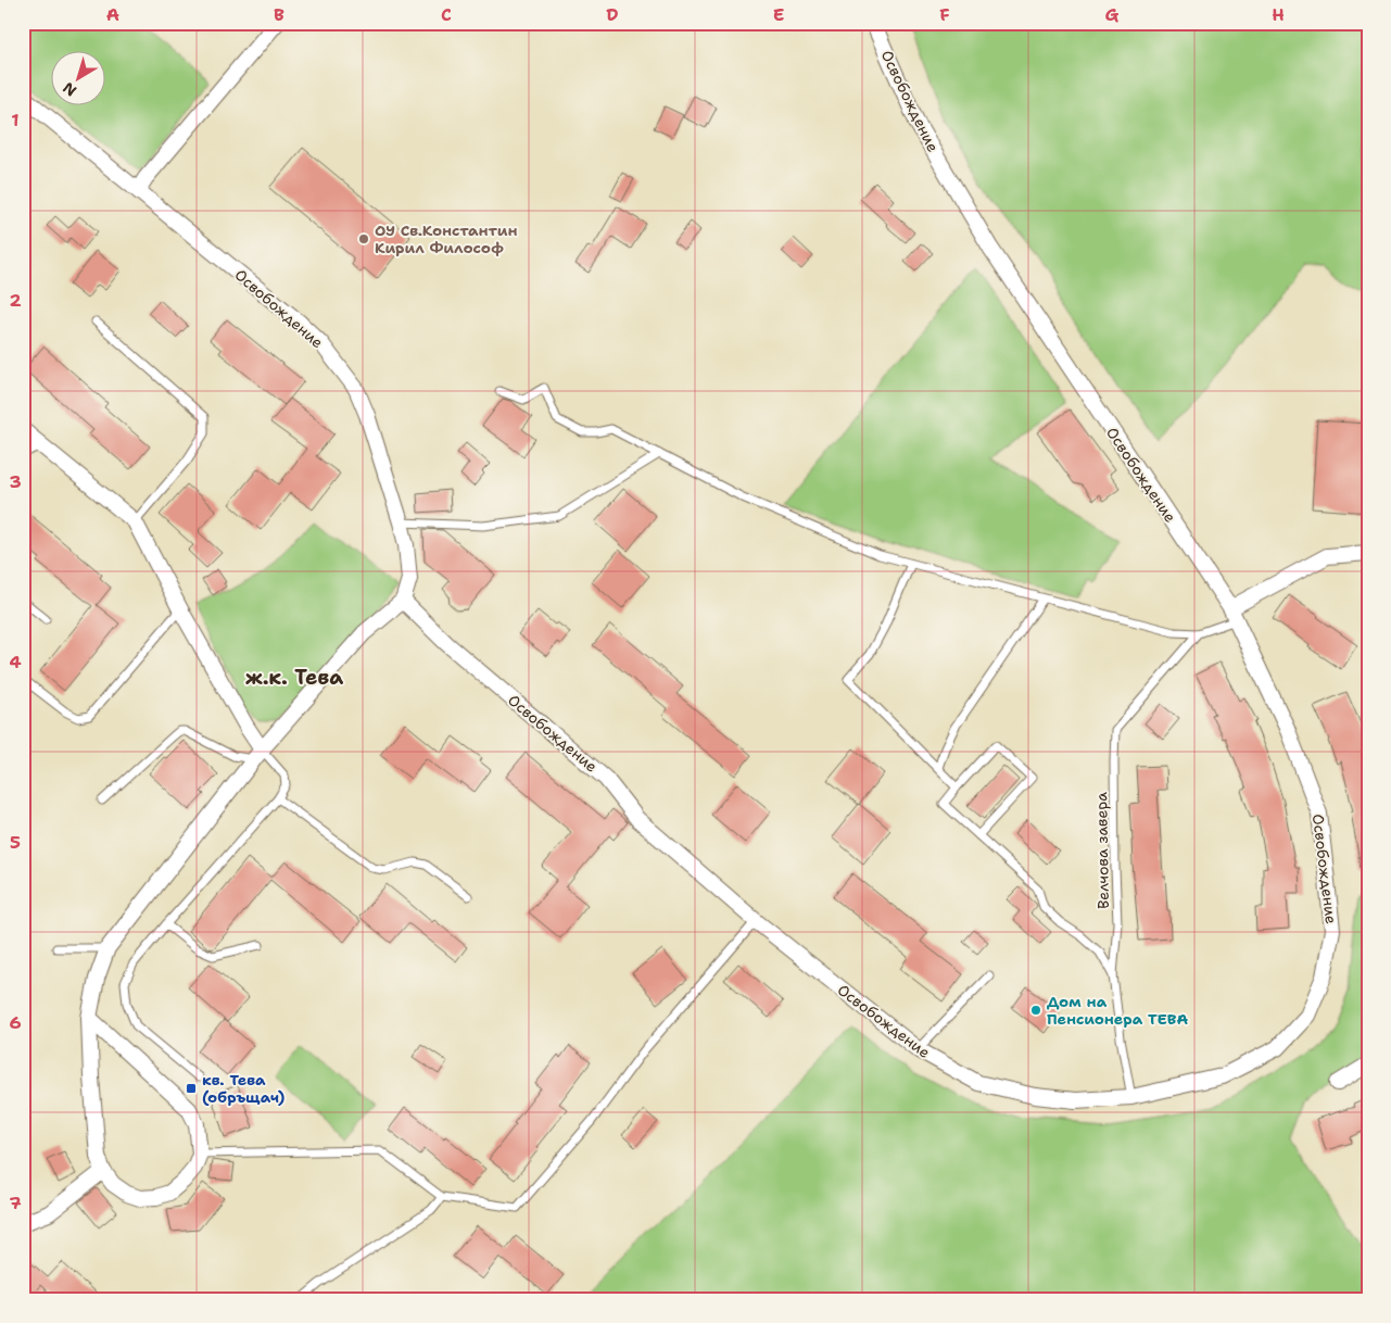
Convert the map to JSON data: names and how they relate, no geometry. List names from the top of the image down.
{
  "streets": {
    "street": ["Освобождение"],
    "lane": ["Велчова завера"]
  },
  "crossings": [
    ["Освобождение", "Велчова завера"]
  ],
  "districts": ["ж.к. Тева"],
  "places": {
    "other": ["ОУ Св.Константин Кирил Философ", "Дом на Пенсионера ТЕВА"],
    "transit": ["кв. Тева (обръщач)"]
  },
  "north": "bottom left",
  "grid": {
    "columns": [
      "A",
      "B",
      "C",
      "D",
      "E",
      "F",
      "G",
      "H"
    ],
    "rows": [
      "1",
      "2",
      "3",
      "4",
      "5",
      "6",
      "7"
    ]
  }
}
